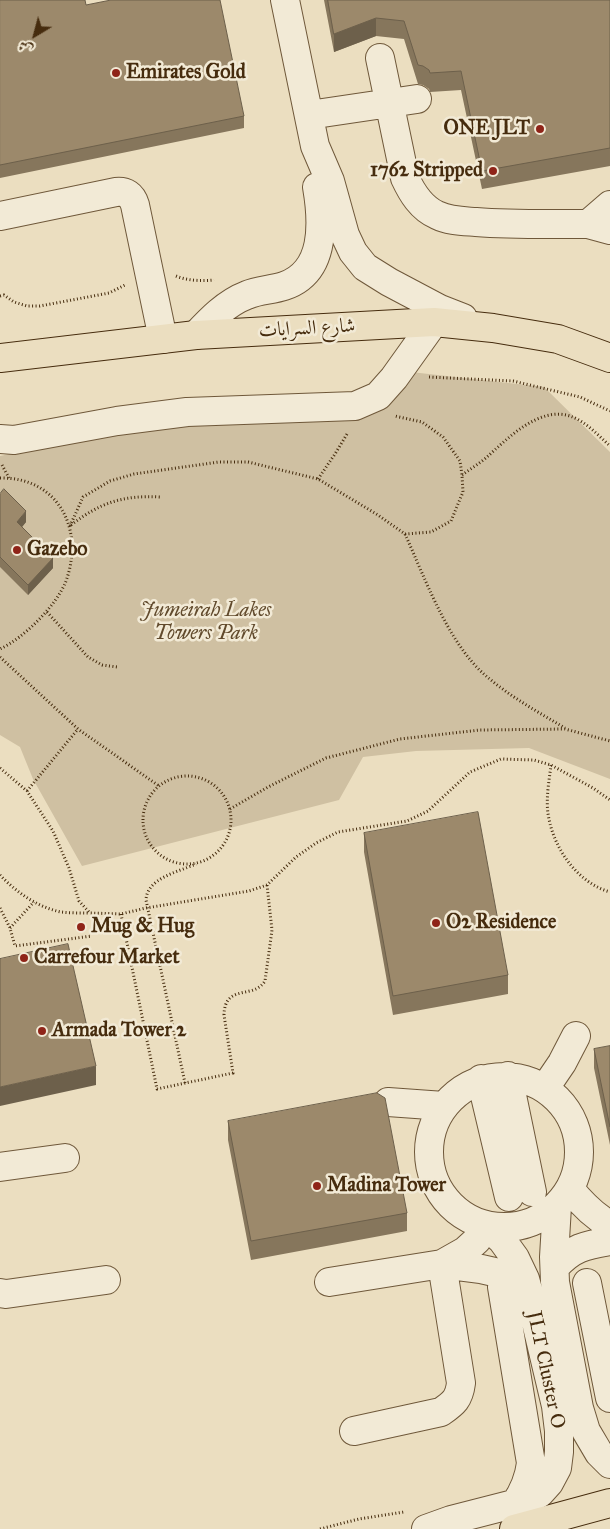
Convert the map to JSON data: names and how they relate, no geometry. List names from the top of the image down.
{
  "streets": {
    "main road": ["شارع السرايات"],
    "street": ["JLT Cluster O"]
  },
  "parks": ["Jumeirah Lakes Towers Park"],
  "places": [
    "Emirates Gold",
    "ONE JLT",
    "1762 Stripped",
    "Gazebo",
    "O2 Residence",
    "Mug & Hug",
    "Carrefour Market",
    "Armada Tower 2",
    "Madina Tower"
  ],
  "north": "bottom left"
}
